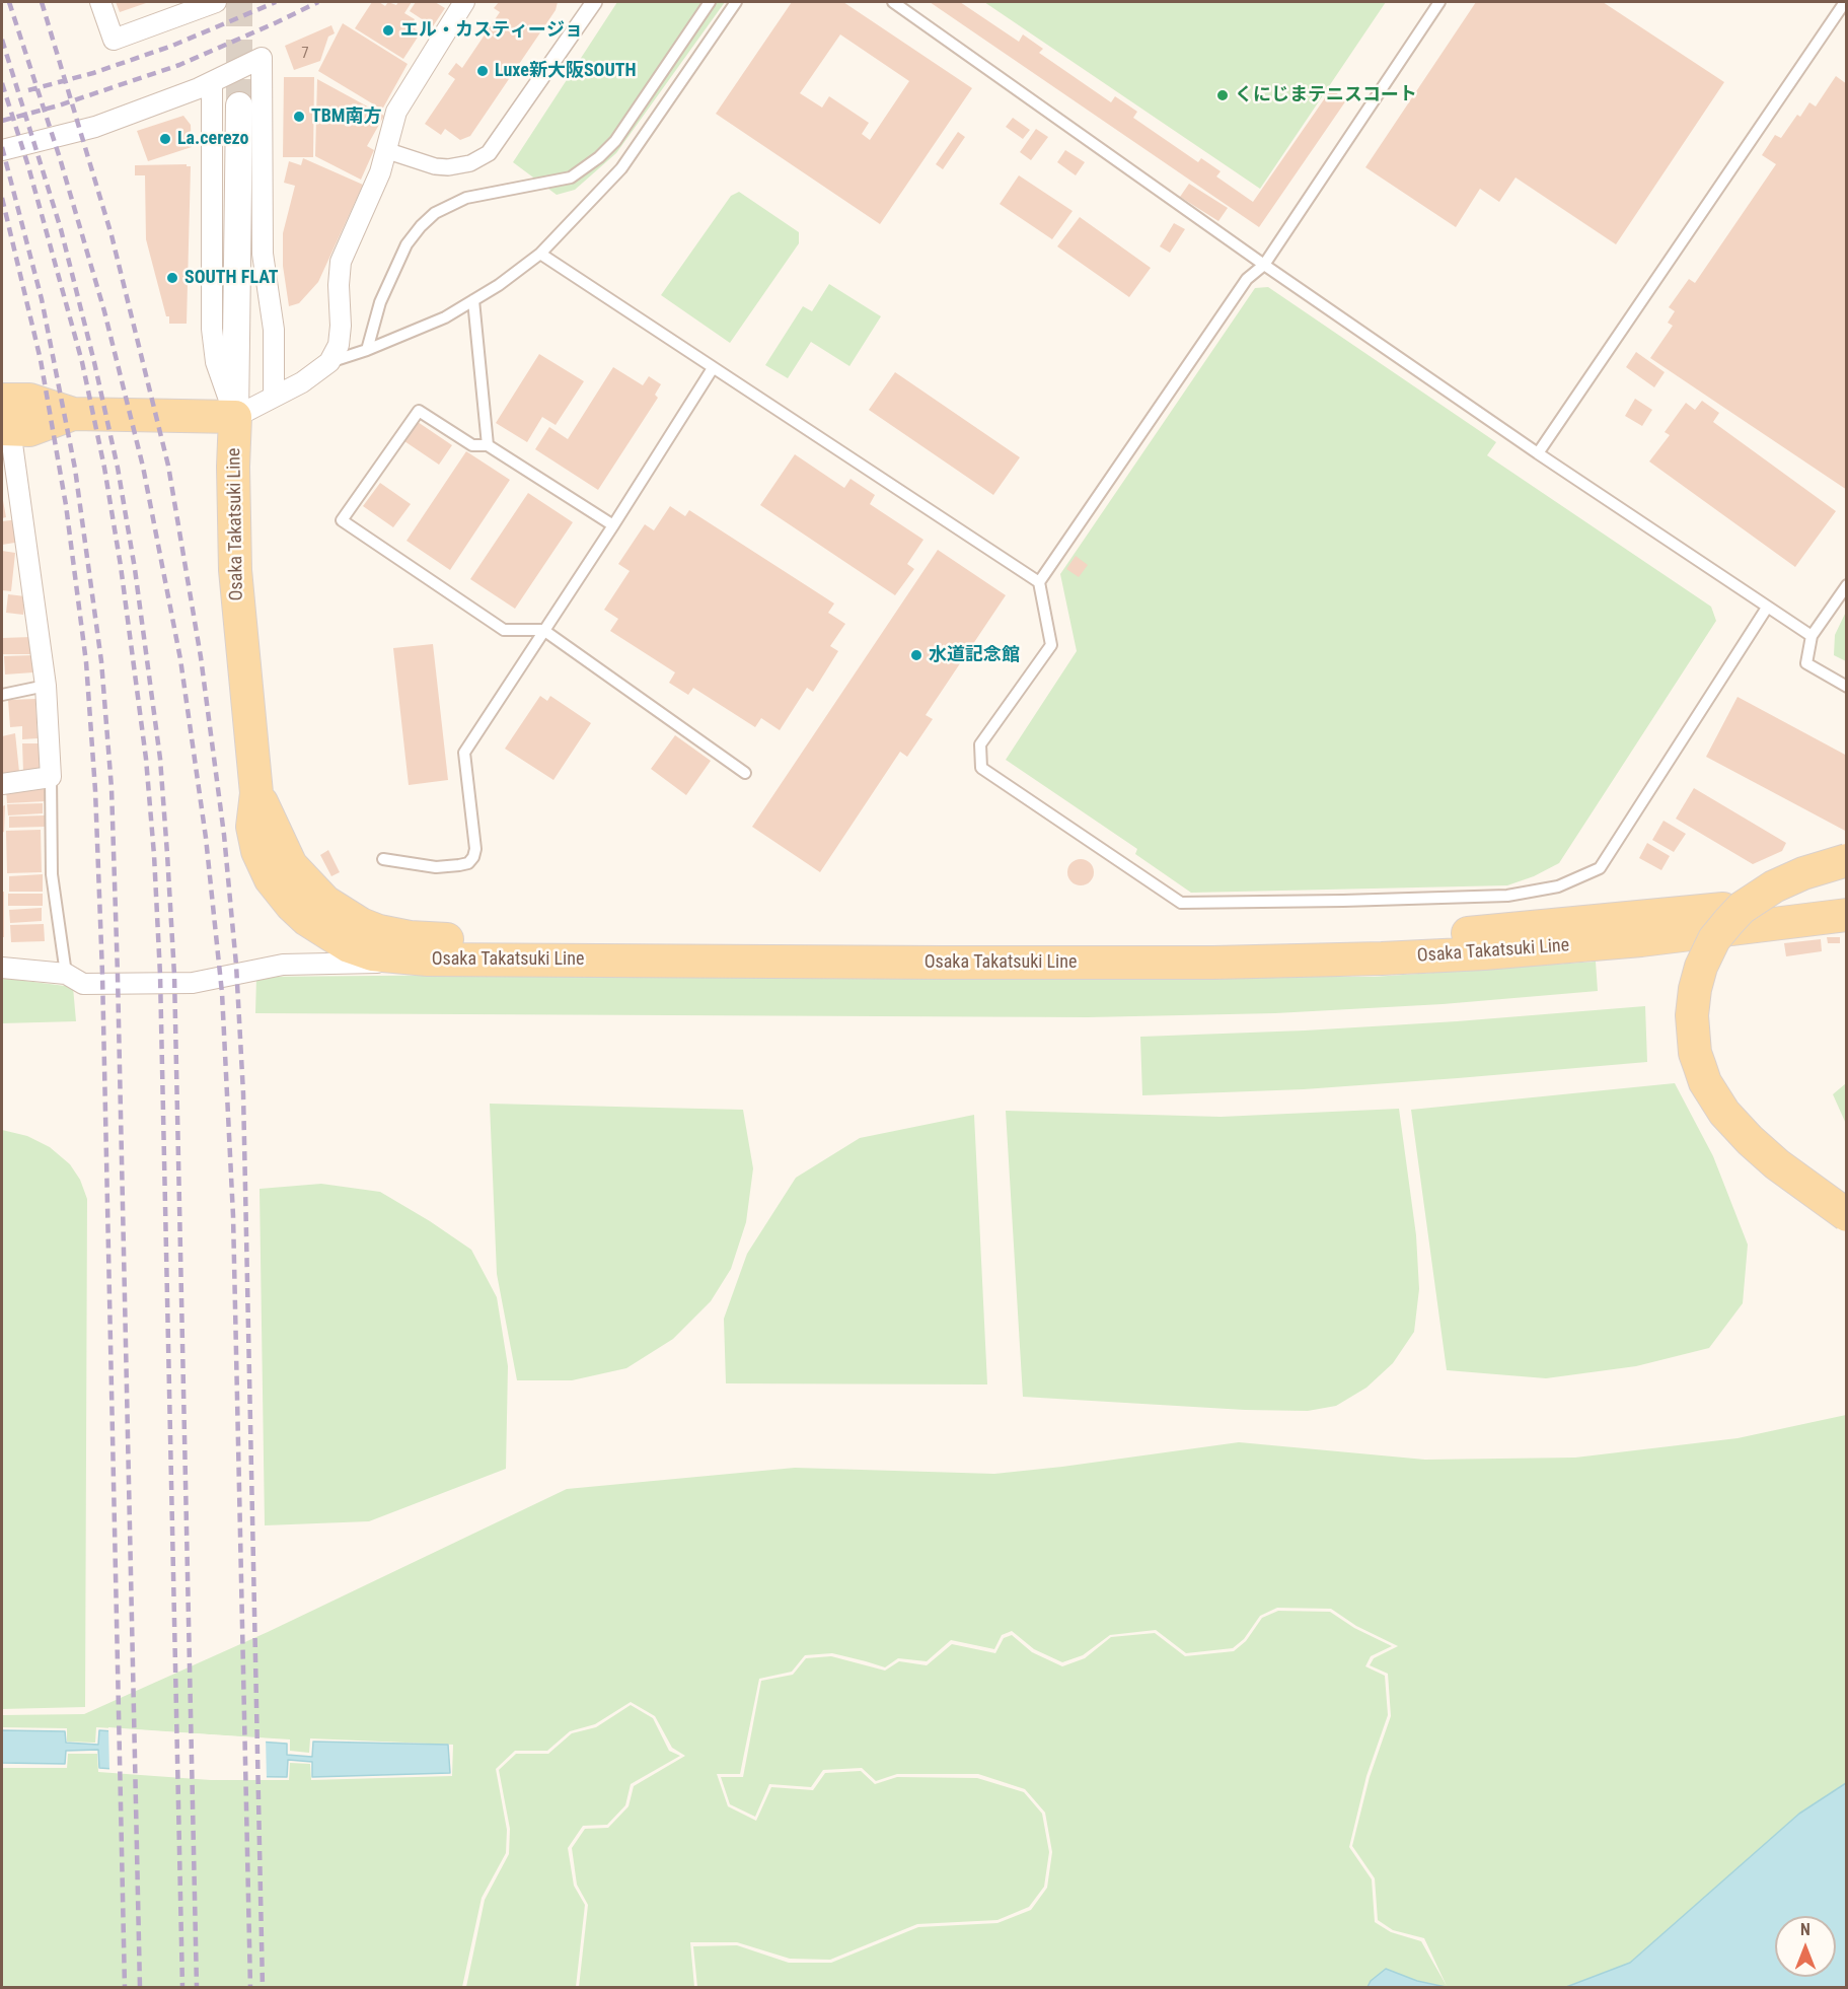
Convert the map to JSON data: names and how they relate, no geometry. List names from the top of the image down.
{
  "streets": {
    "main road": ["Osaka Takatsuki Line"]
  },
  "places": [
    "エル・カスティージョ",
    "Luxe新大阪SOUTH",
    "くにじまテニスコート",
    "TBM南方",
    "La.cerezo",
    "SOUTH FLAT",
    "水道記念館"
  ],
  "house_numbers": ["7"],
  "north": "top"
}
